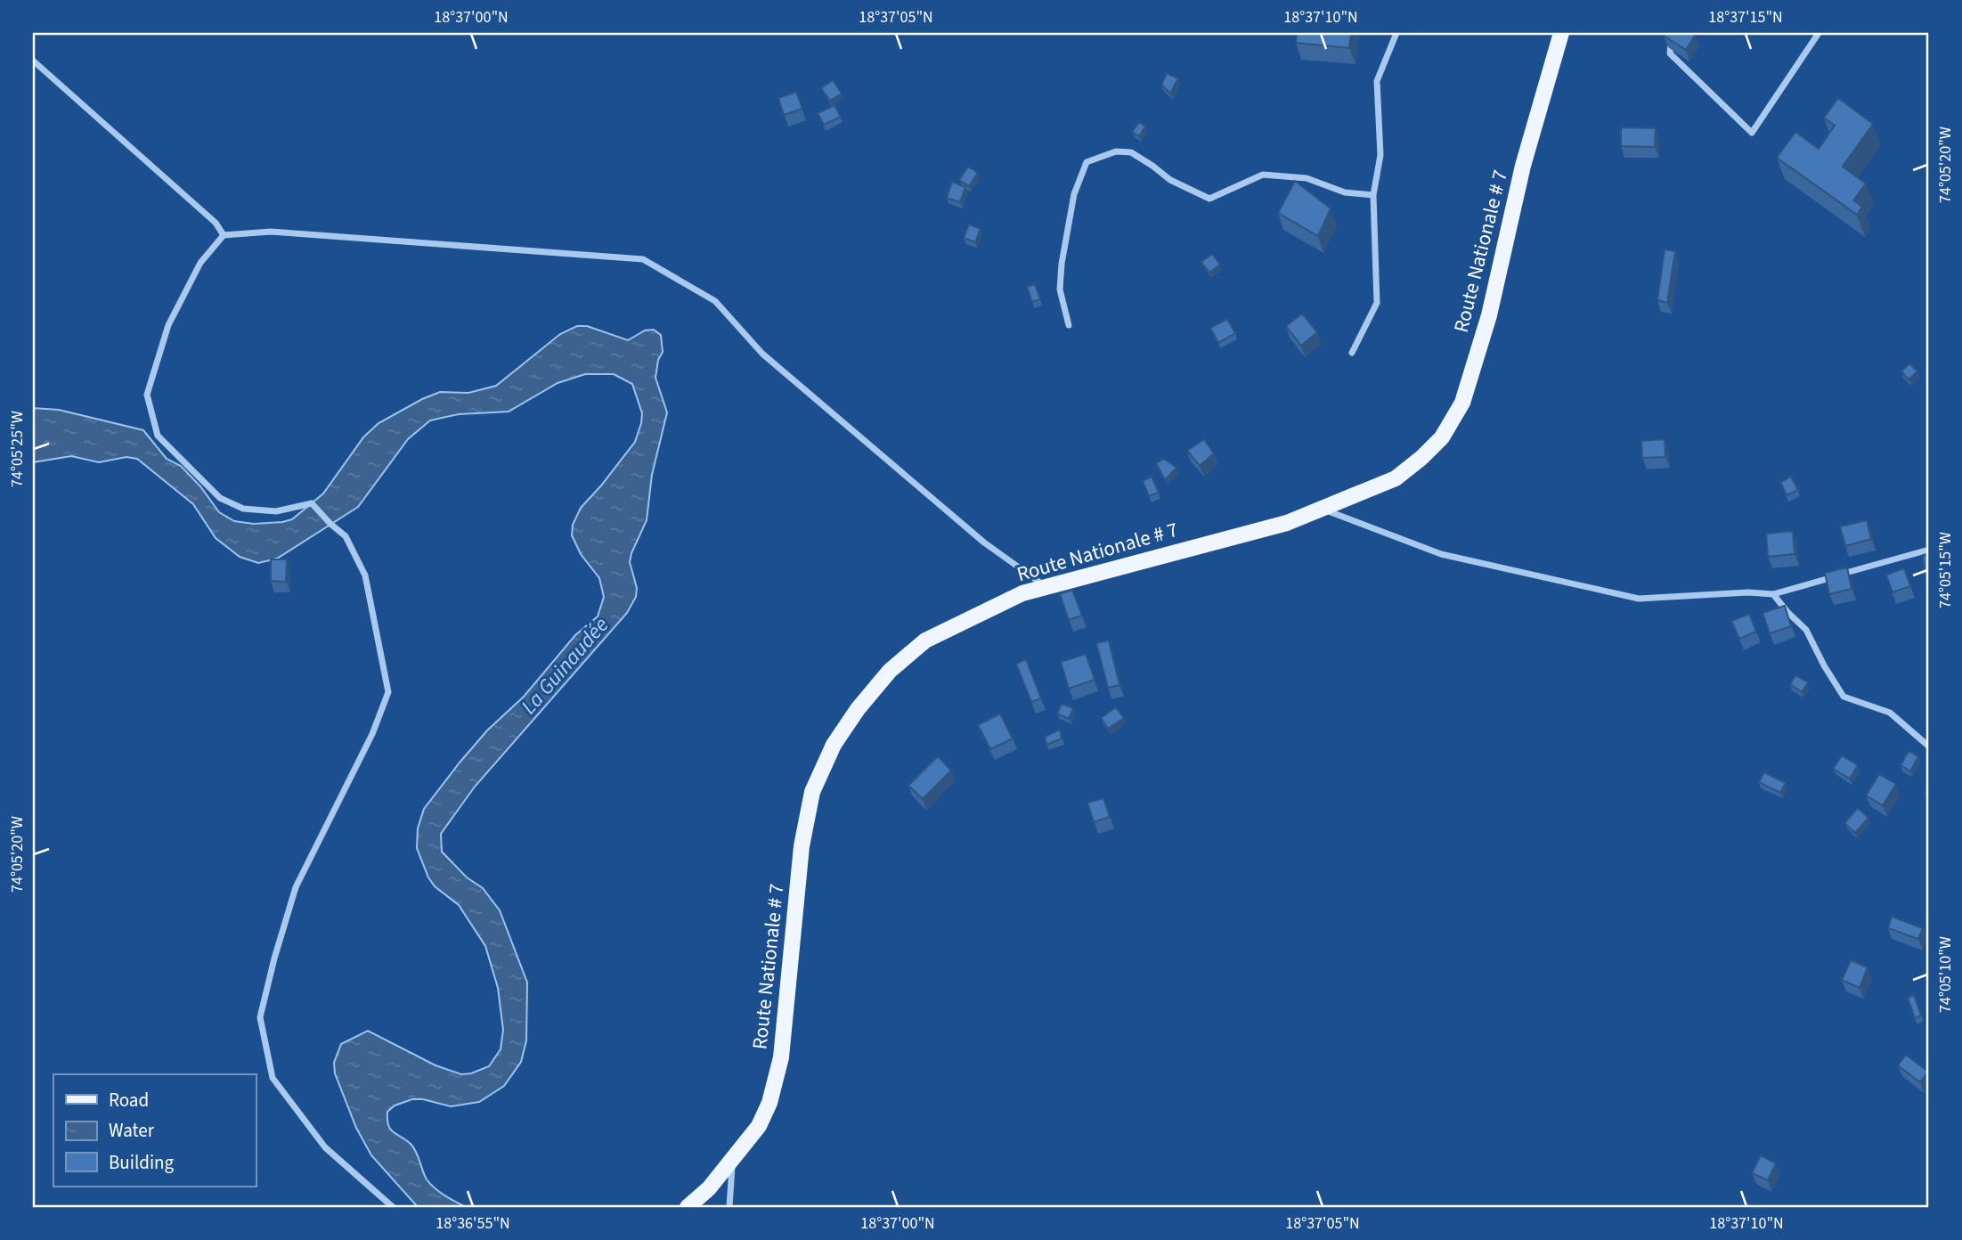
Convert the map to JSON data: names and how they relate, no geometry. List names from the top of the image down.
{
  "streets": {
    "main road": ["Route Nationale # 7"]
  },
  "water": ["La Guinaudée"],
  "legend": ["Road", "Water", "Building"],
  "coordinates": [
    "18°37'00\"N",
    "18°37'05\"N",
    "18°37'10\"N",
    "18°37'15\"N",
    "74°05'20\"W",
    "74°05'25\"W",
    "74°05'15\"W",
    "74°05'10\"W",
    "18°36'55\"N"
  ]
}
